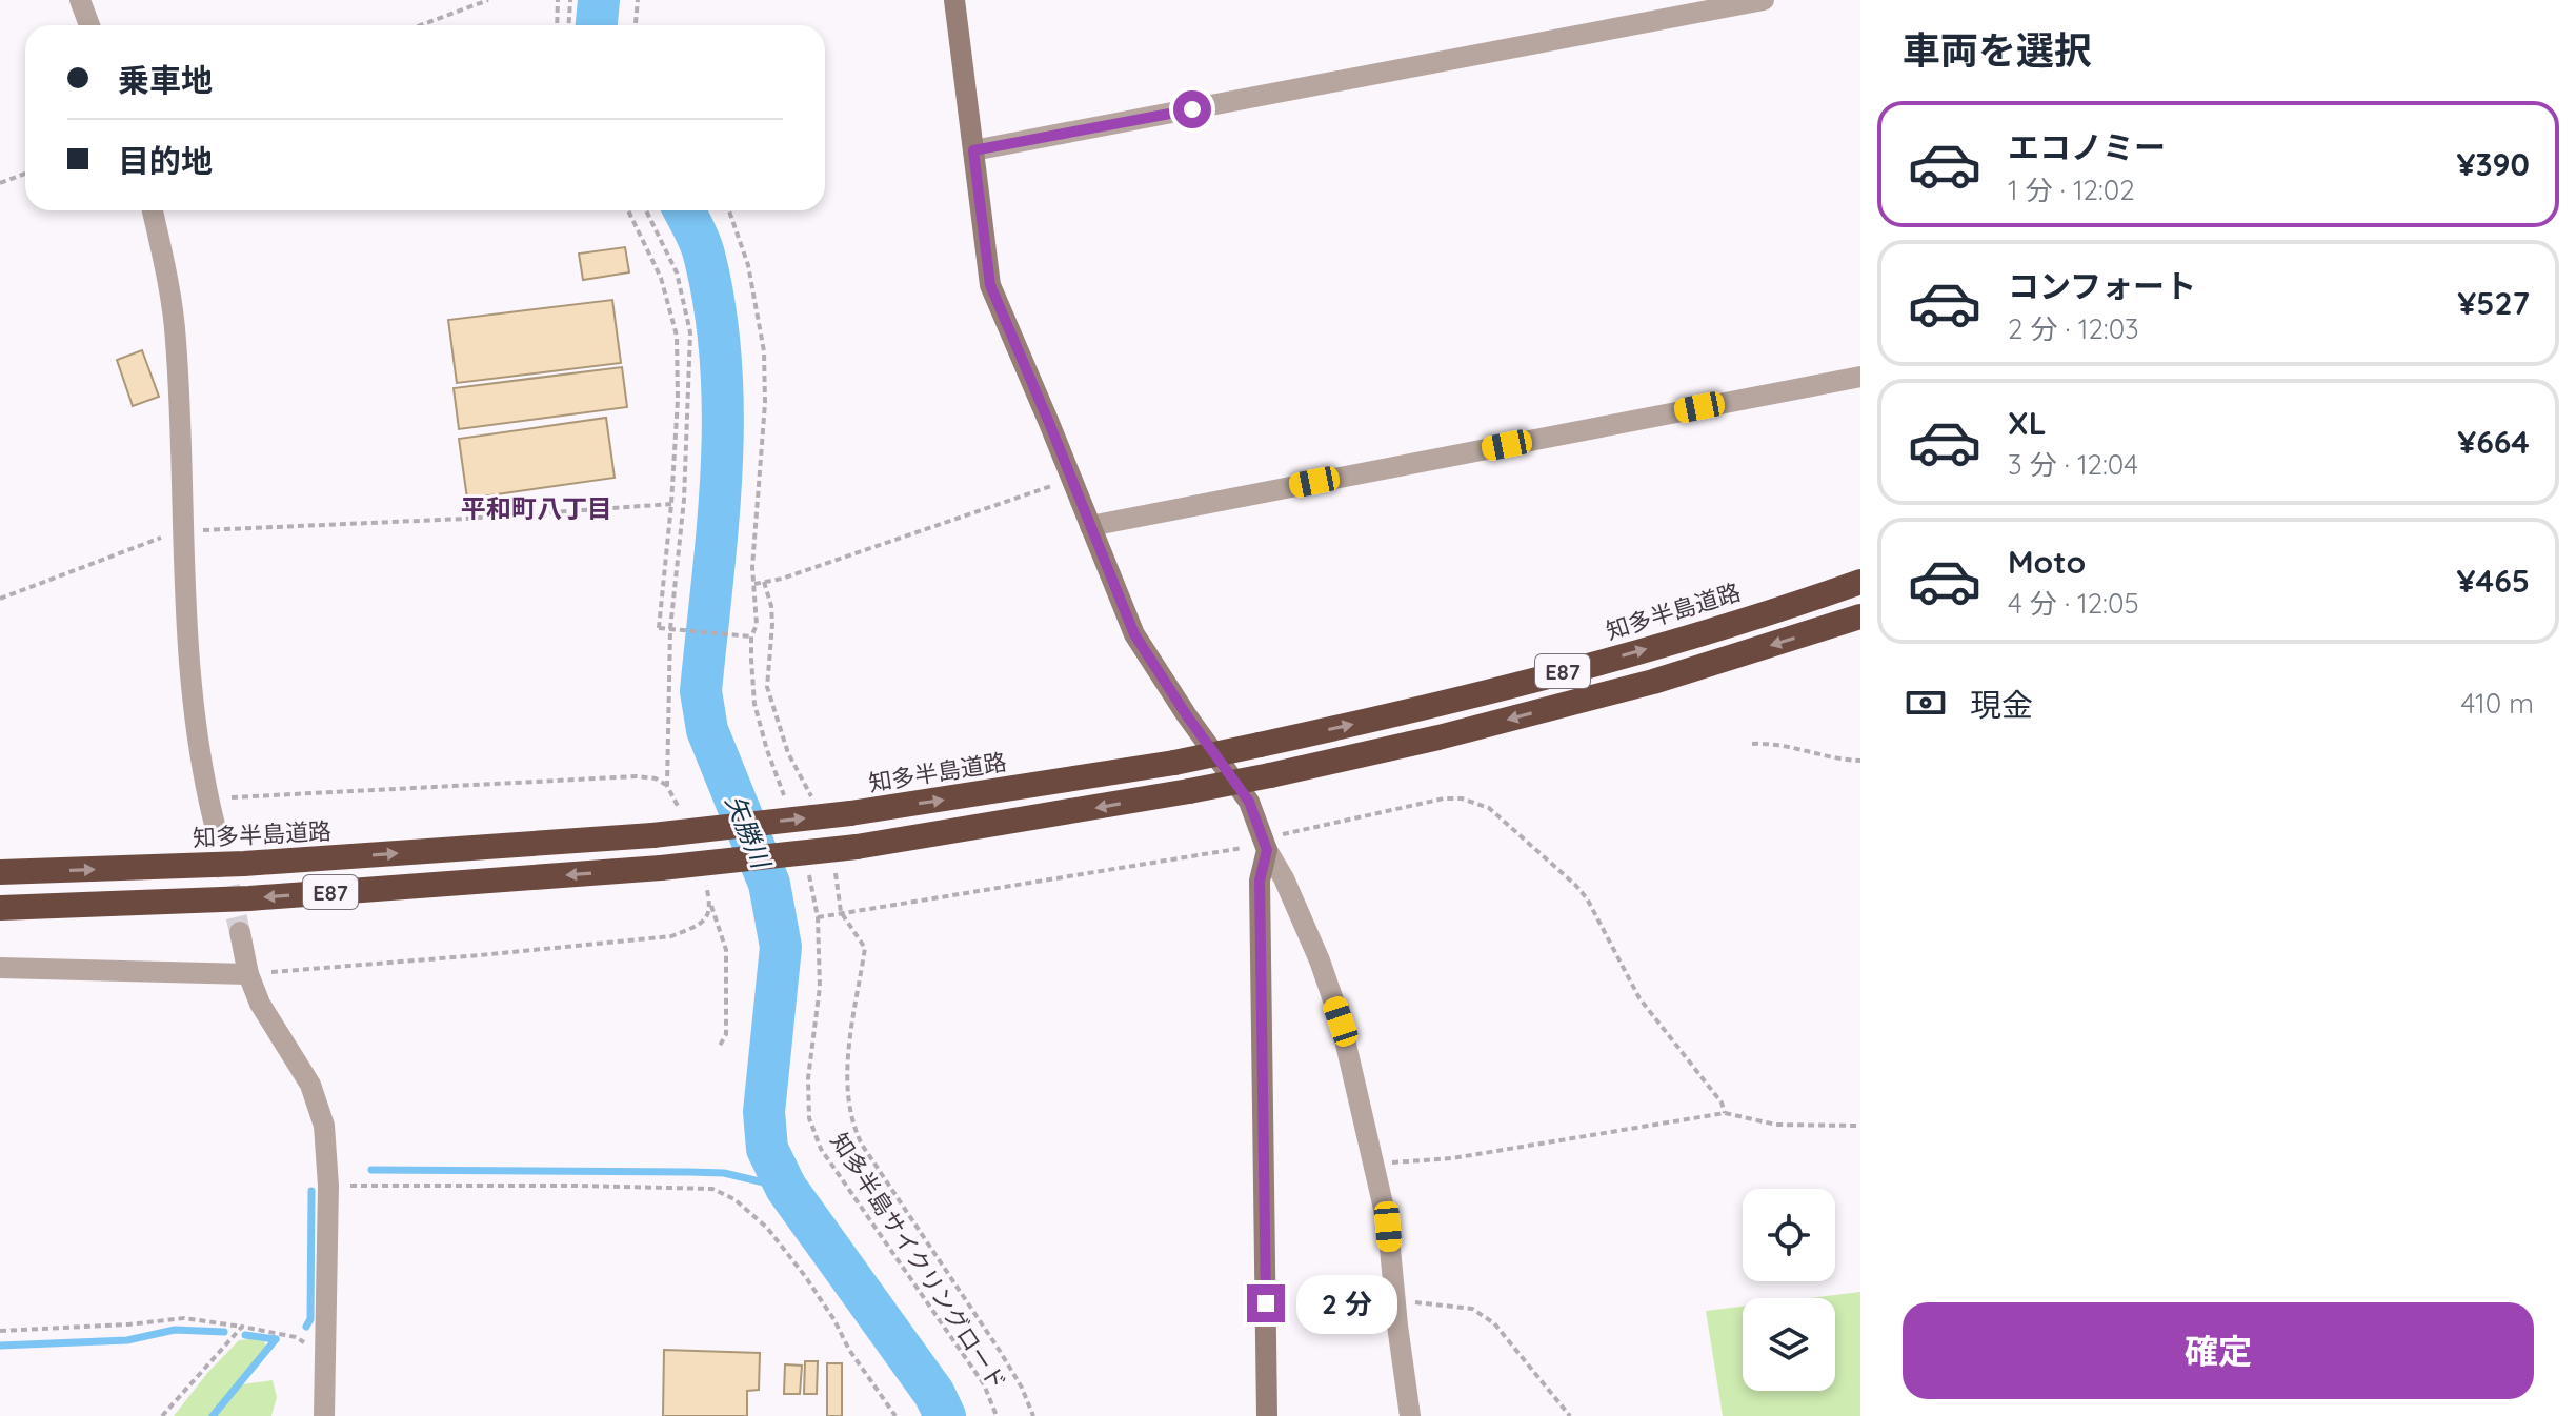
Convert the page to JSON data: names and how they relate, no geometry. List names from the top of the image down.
{
  "streets": {
    "highway": ["知多半島道路", "E87"],
    "path": ["知多半島サイクリングロード"]
  },
  "districts": ["平和町八丁目"],
  "water": ["矢勝川"],
  "page": {
    "heading": "車両を選択",
    "banner": ["乗車地", "目的地"],
    "list": [
      {
        "name": "エコノミー",
        "note": "1 分 · 12:02",
        "value": "¥390"
      },
      {
        "name": "コンフォート",
        "note": "2 分 · 12:03",
        "value": "¥527"
      },
      {
        "name": "XL",
        "note": "3 分 · 12:04",
        "value": "¥664"
      },
      {
        "name": "Moto",
        "note": "4 分 · 12:05",
        "value": "¥465"
      }
    ],
    "pay": ["現金", "410 m"],
    "bubble": "2 分",
    "buttons": "確定"
  }
}
